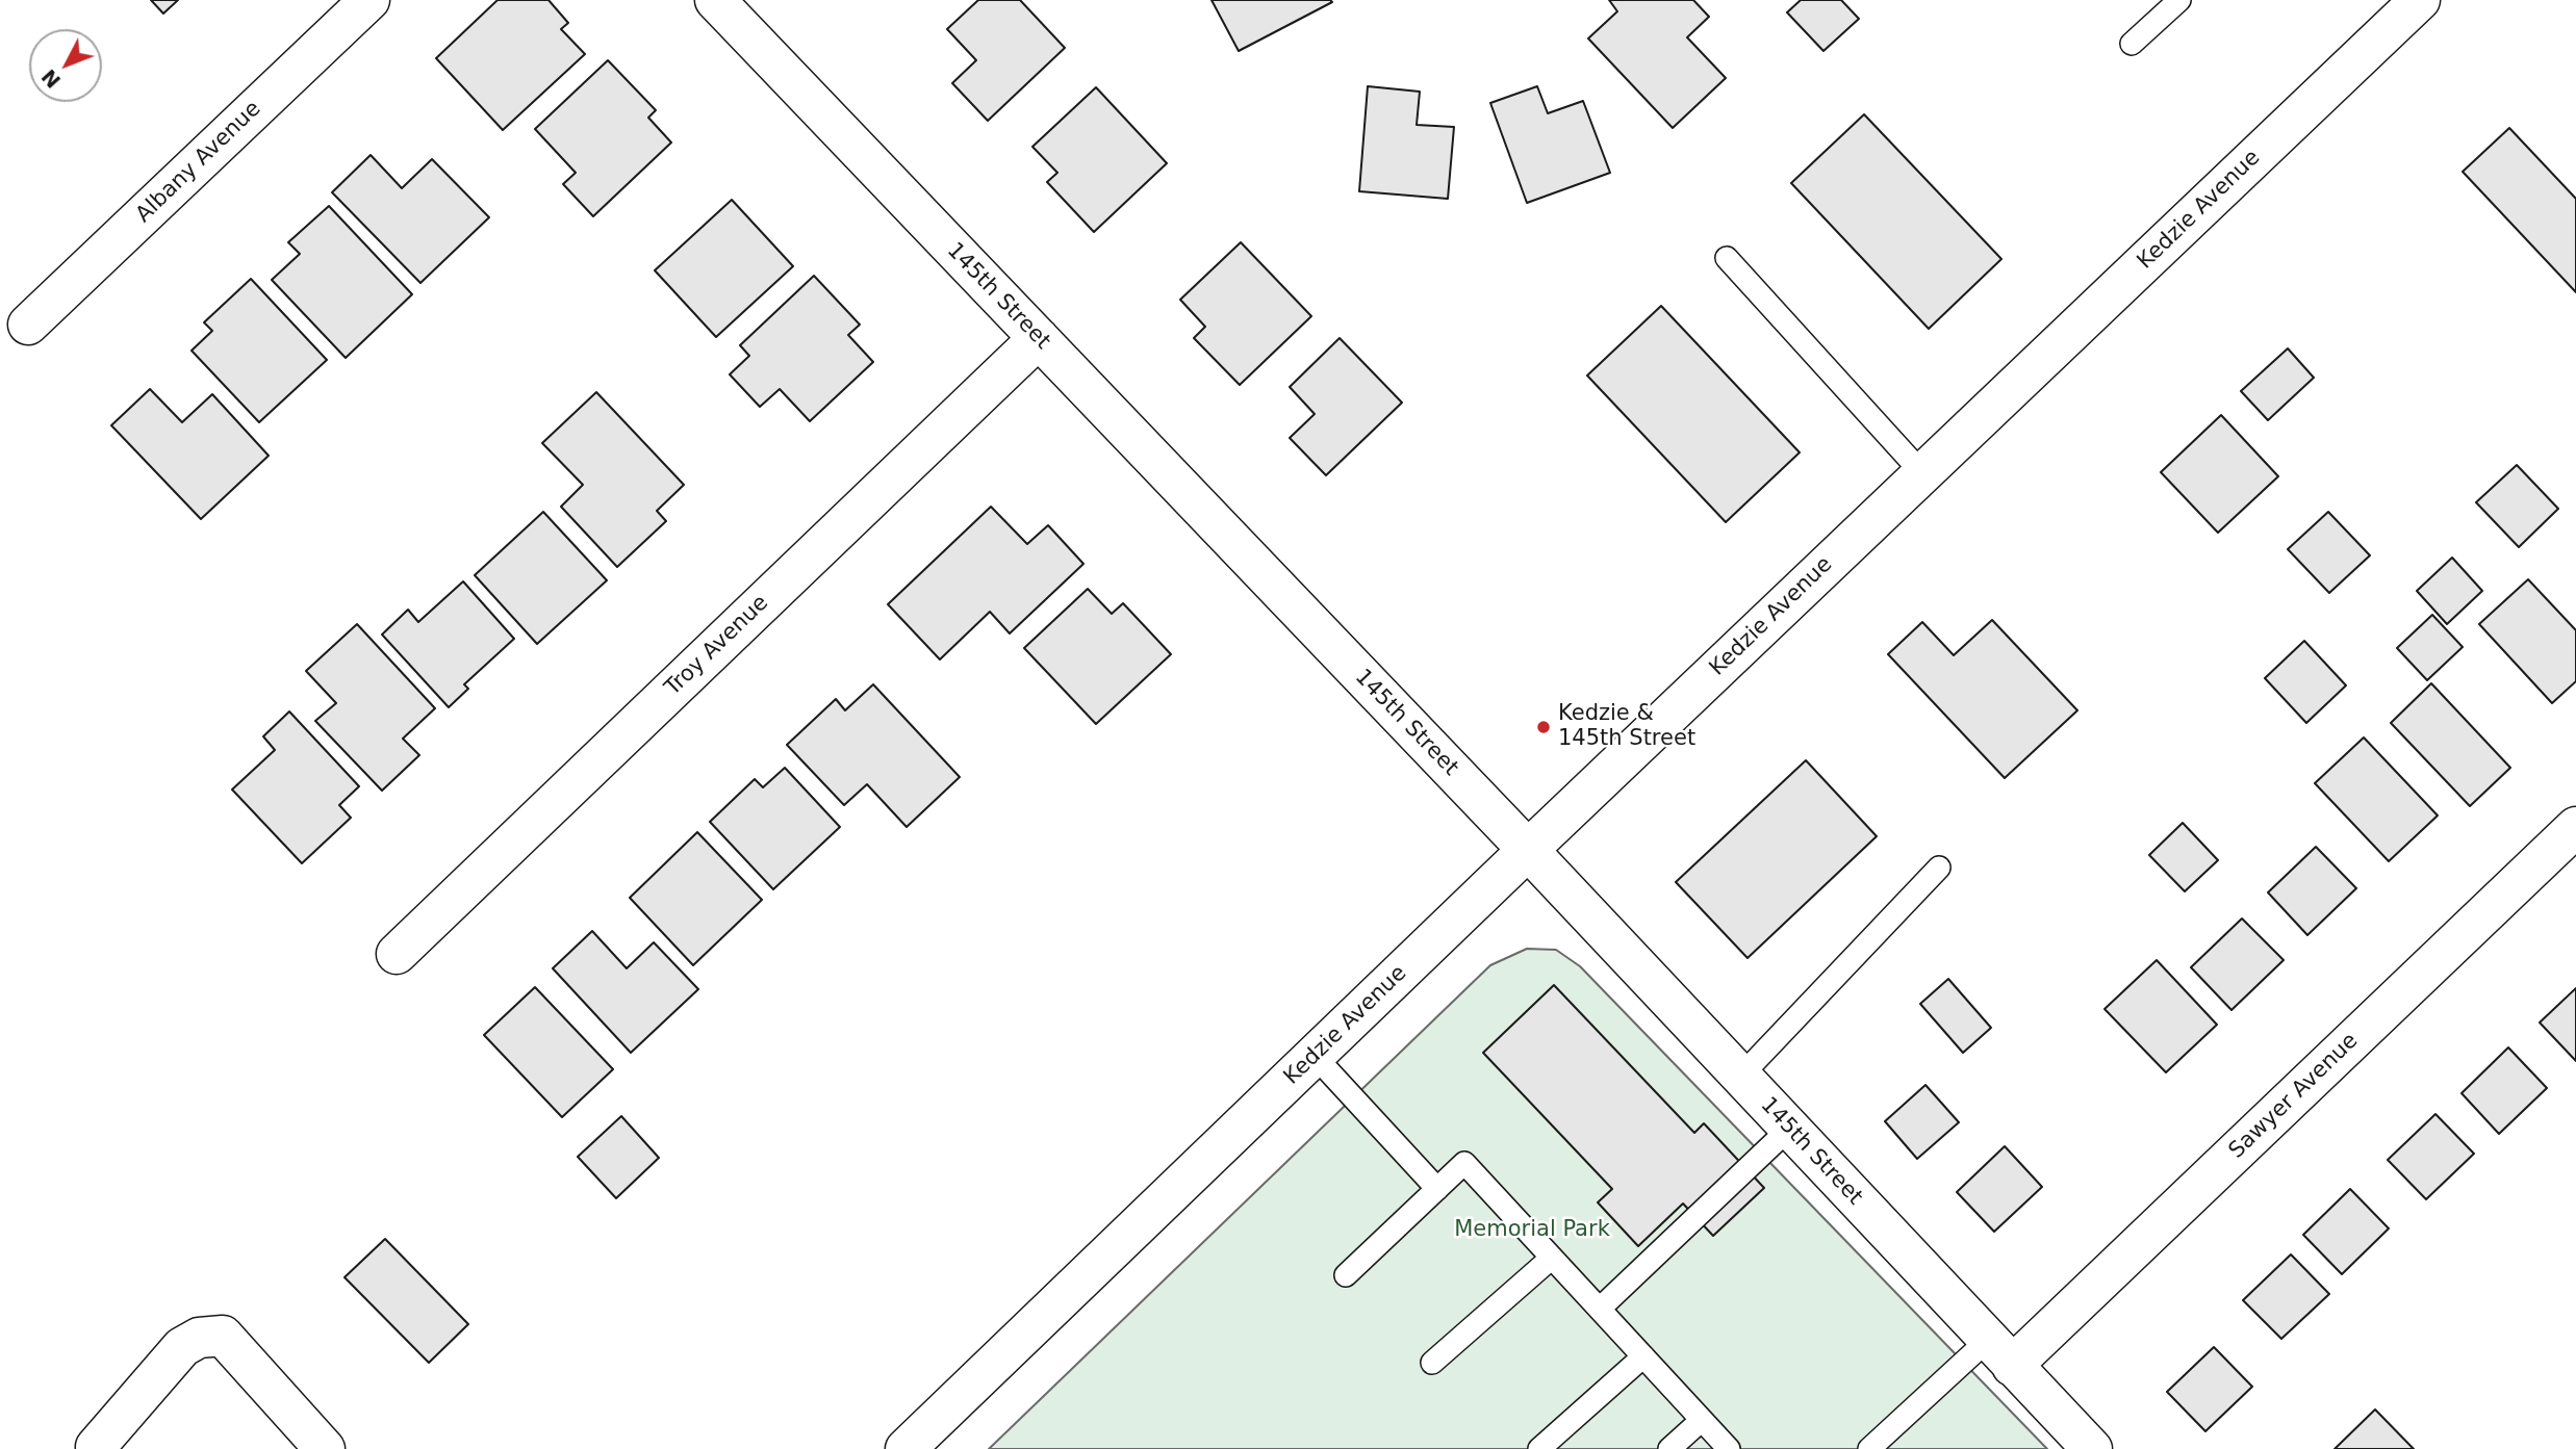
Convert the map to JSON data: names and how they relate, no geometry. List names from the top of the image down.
{
  "streets": {
    "street": [
      "Albany Avenue",
      "Kedzie Avenue",
      "145th Street",
      "Troy Avenue",
      "Sawyer Avenue"
    ]
  },
  "crossings": [
    ["Kedzie Avenue", "145th Street"],
    ["145th Street", "Troy Avenue"],
    ["145th Street", "Sawyer Avenue"]
  ],
  "parks": ["Memorial Park"],
  "places": ["Kedzie & 145th Street"],
  "north": "bottom left"
}
